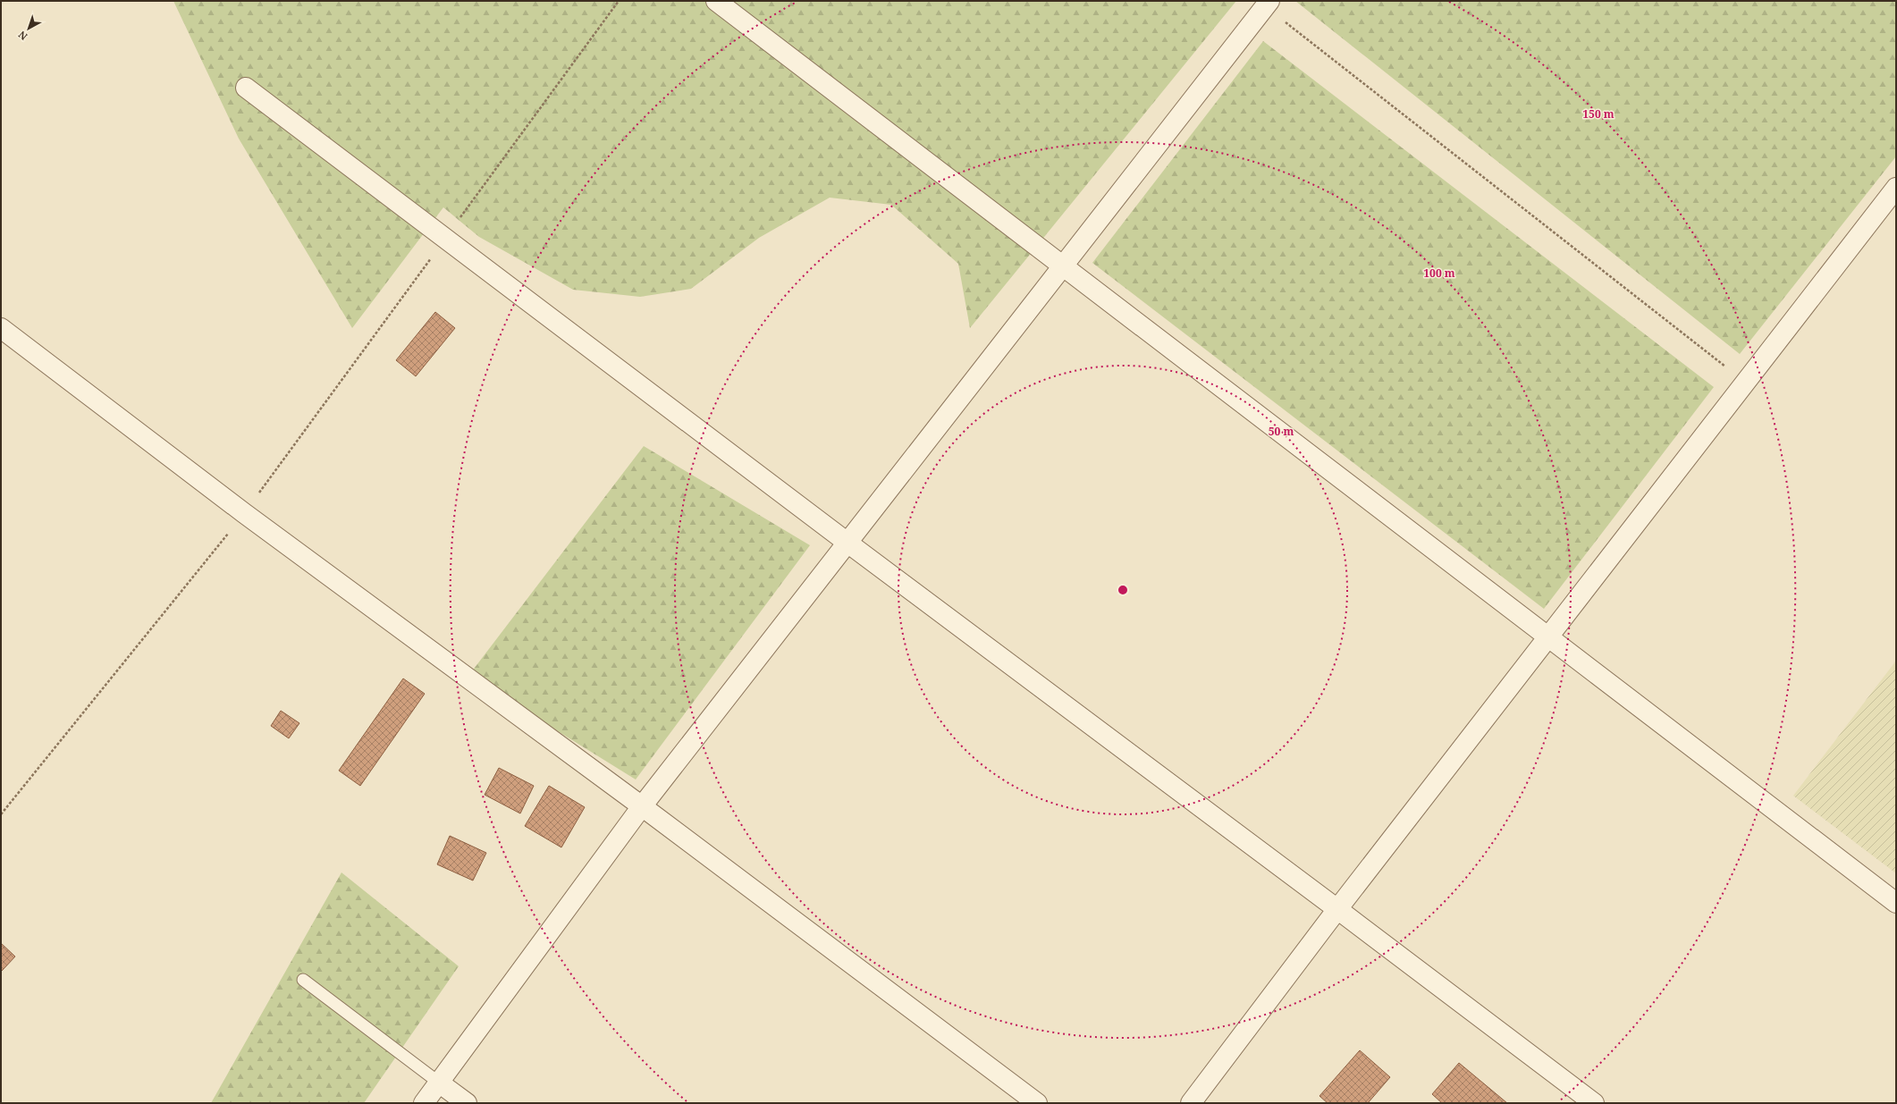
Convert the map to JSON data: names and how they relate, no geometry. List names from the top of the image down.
{
  "north": "bottom left",
  "rings": ["150 m", "100 m", "50 m"]
}
